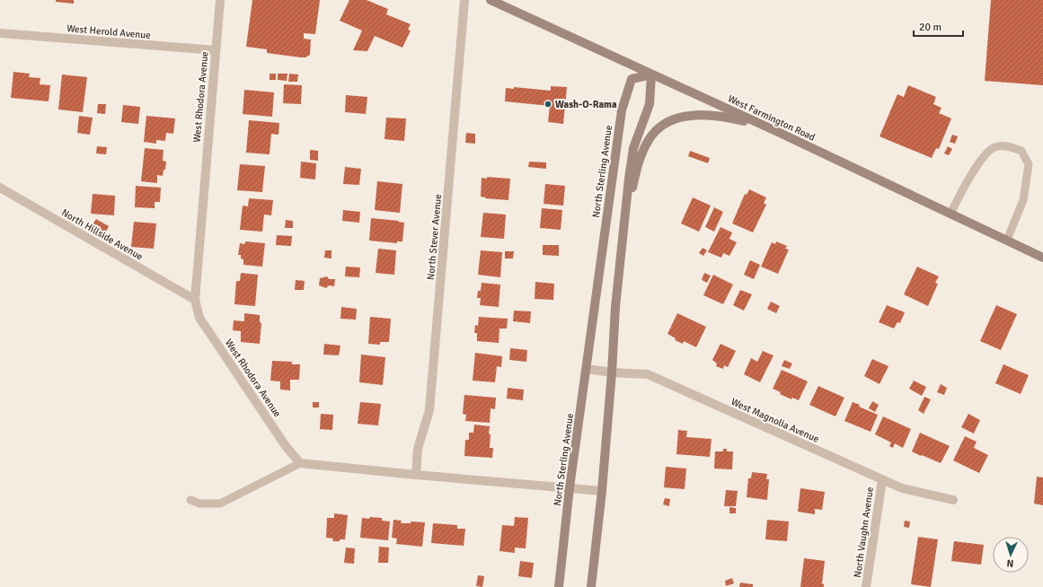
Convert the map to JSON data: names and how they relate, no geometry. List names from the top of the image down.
{
  "streets": {
    "main road": ["West Farmington Road", "North Sterling Avenue"],
    "street": [
      "West Herold Avenue",
      "West Rhodora Avenue",
      "North Hillside Avenue",
      "North Stever Avenue",
      "West Magnolia Avenue",
      "North Vaughn Avenue"
    ]
  },
  "crossings": [
    ["West Herold Avenue", "West Rhodora Avenue"],
    ["West Rhodora Avenue", "North Hillside Avenue"],
    ["West Farmington Road", "North Sterling Avenue"],
    ["North Sterling Avenue", "West Magnolia Avenue"],
    ["West Magnolia Avenue", "North Vaughn Avenue"]
  ],
  "places": ["Wash-O-Rama"],
  "scale_bar": "20 m",
  "north": "bottom"
}
